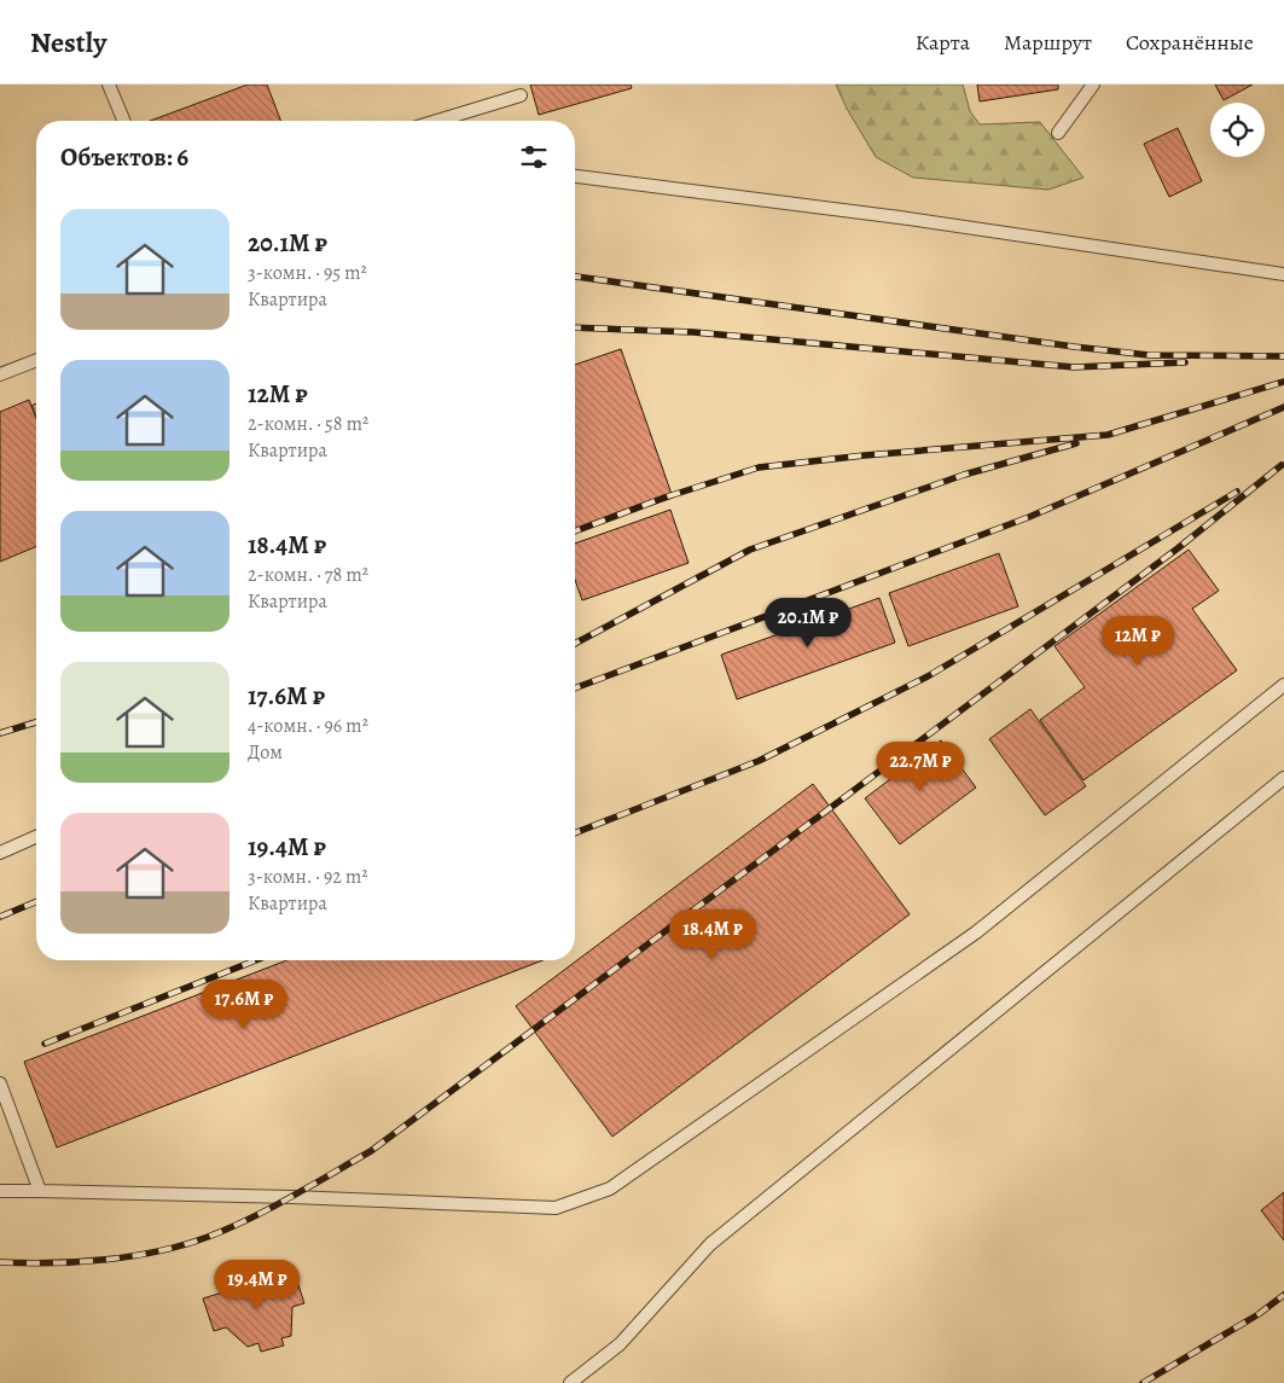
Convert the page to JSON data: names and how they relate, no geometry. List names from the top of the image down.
{
  "page": {
    "header": "Nestly",
    "nav": ["Карта", "Маршрут", "Сохранённые"],
    "heading": "Объектов: 6",
    "list": [
      {
        "name": "20.1M ₽",
        "note": "3-комн. · 95 m² · Квартира"
      },
      {
        "name": "12M ₽",
        "note": "2-комн. · 58 m² · Квартира"
      },
      {
        "name": "18.4M ₽",
        "note": "2-комн. · 78 m² · Квартира"
      },
      {
        "name": "17.6M ₽",
        "note": "4-комн. · 96 m² · Дом"
      },
      {
        "name": "19.4M ₽",
        "note": "3-комн. · 92 m² · Квартира"
      }
    ],
    "price": [
      "20.1M ₽",
      "12M ₽",
      "22.7M ₽",
      "18.4M ₽",
      "17.6M ₽",
      "19.4M ₽"
    ]
  }
}
